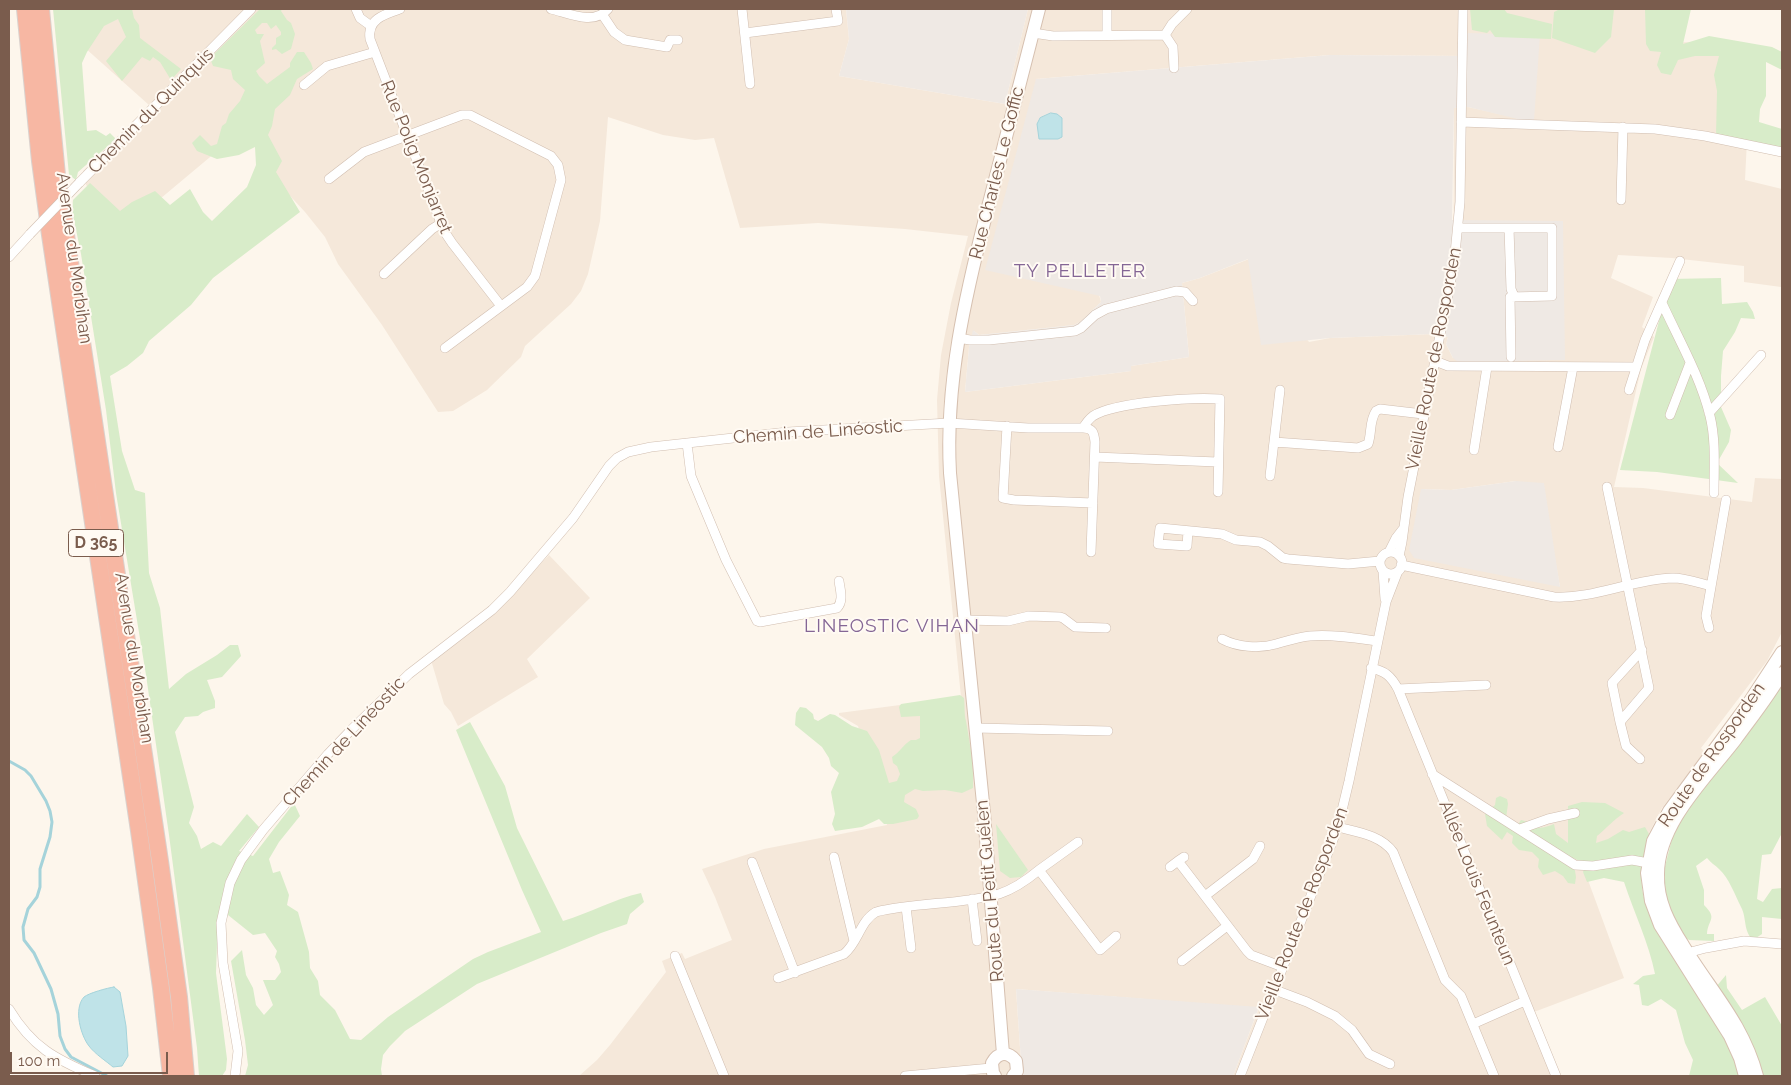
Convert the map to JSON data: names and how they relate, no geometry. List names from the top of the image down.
{
  "streets": {
    "highway": ["Avenue du Morbihan", "D 365"],
    "street": [
      "Chemin du Quinquis",
      "Rue Polig Monjarret",
      "Rue Charles Le Goffic",
      "Vieille Route de Rosporden",
      "Chemin de Linéostic",
      "Route de Rosporden",
      "Allée Louis Feunteun",
      "Route du Petit Guélen"
    ]
  },
  "crossings": [
    ["Rue Charles Le Goffic", "Chemin de Linéostic"],
    ["Rue Charles Le Goffic", "Route du Petit Guélen"],
    ["Vieille Route de Rosporden", "Allée Louis Feunteun"],
    ["Chemin de Linéostic", "Route du Petit Guélen"]
  ],
  "districts": ["TY PELLETER", "LINEOSTIC VIHAN"],
  "scale_bar": "100 m"
}
